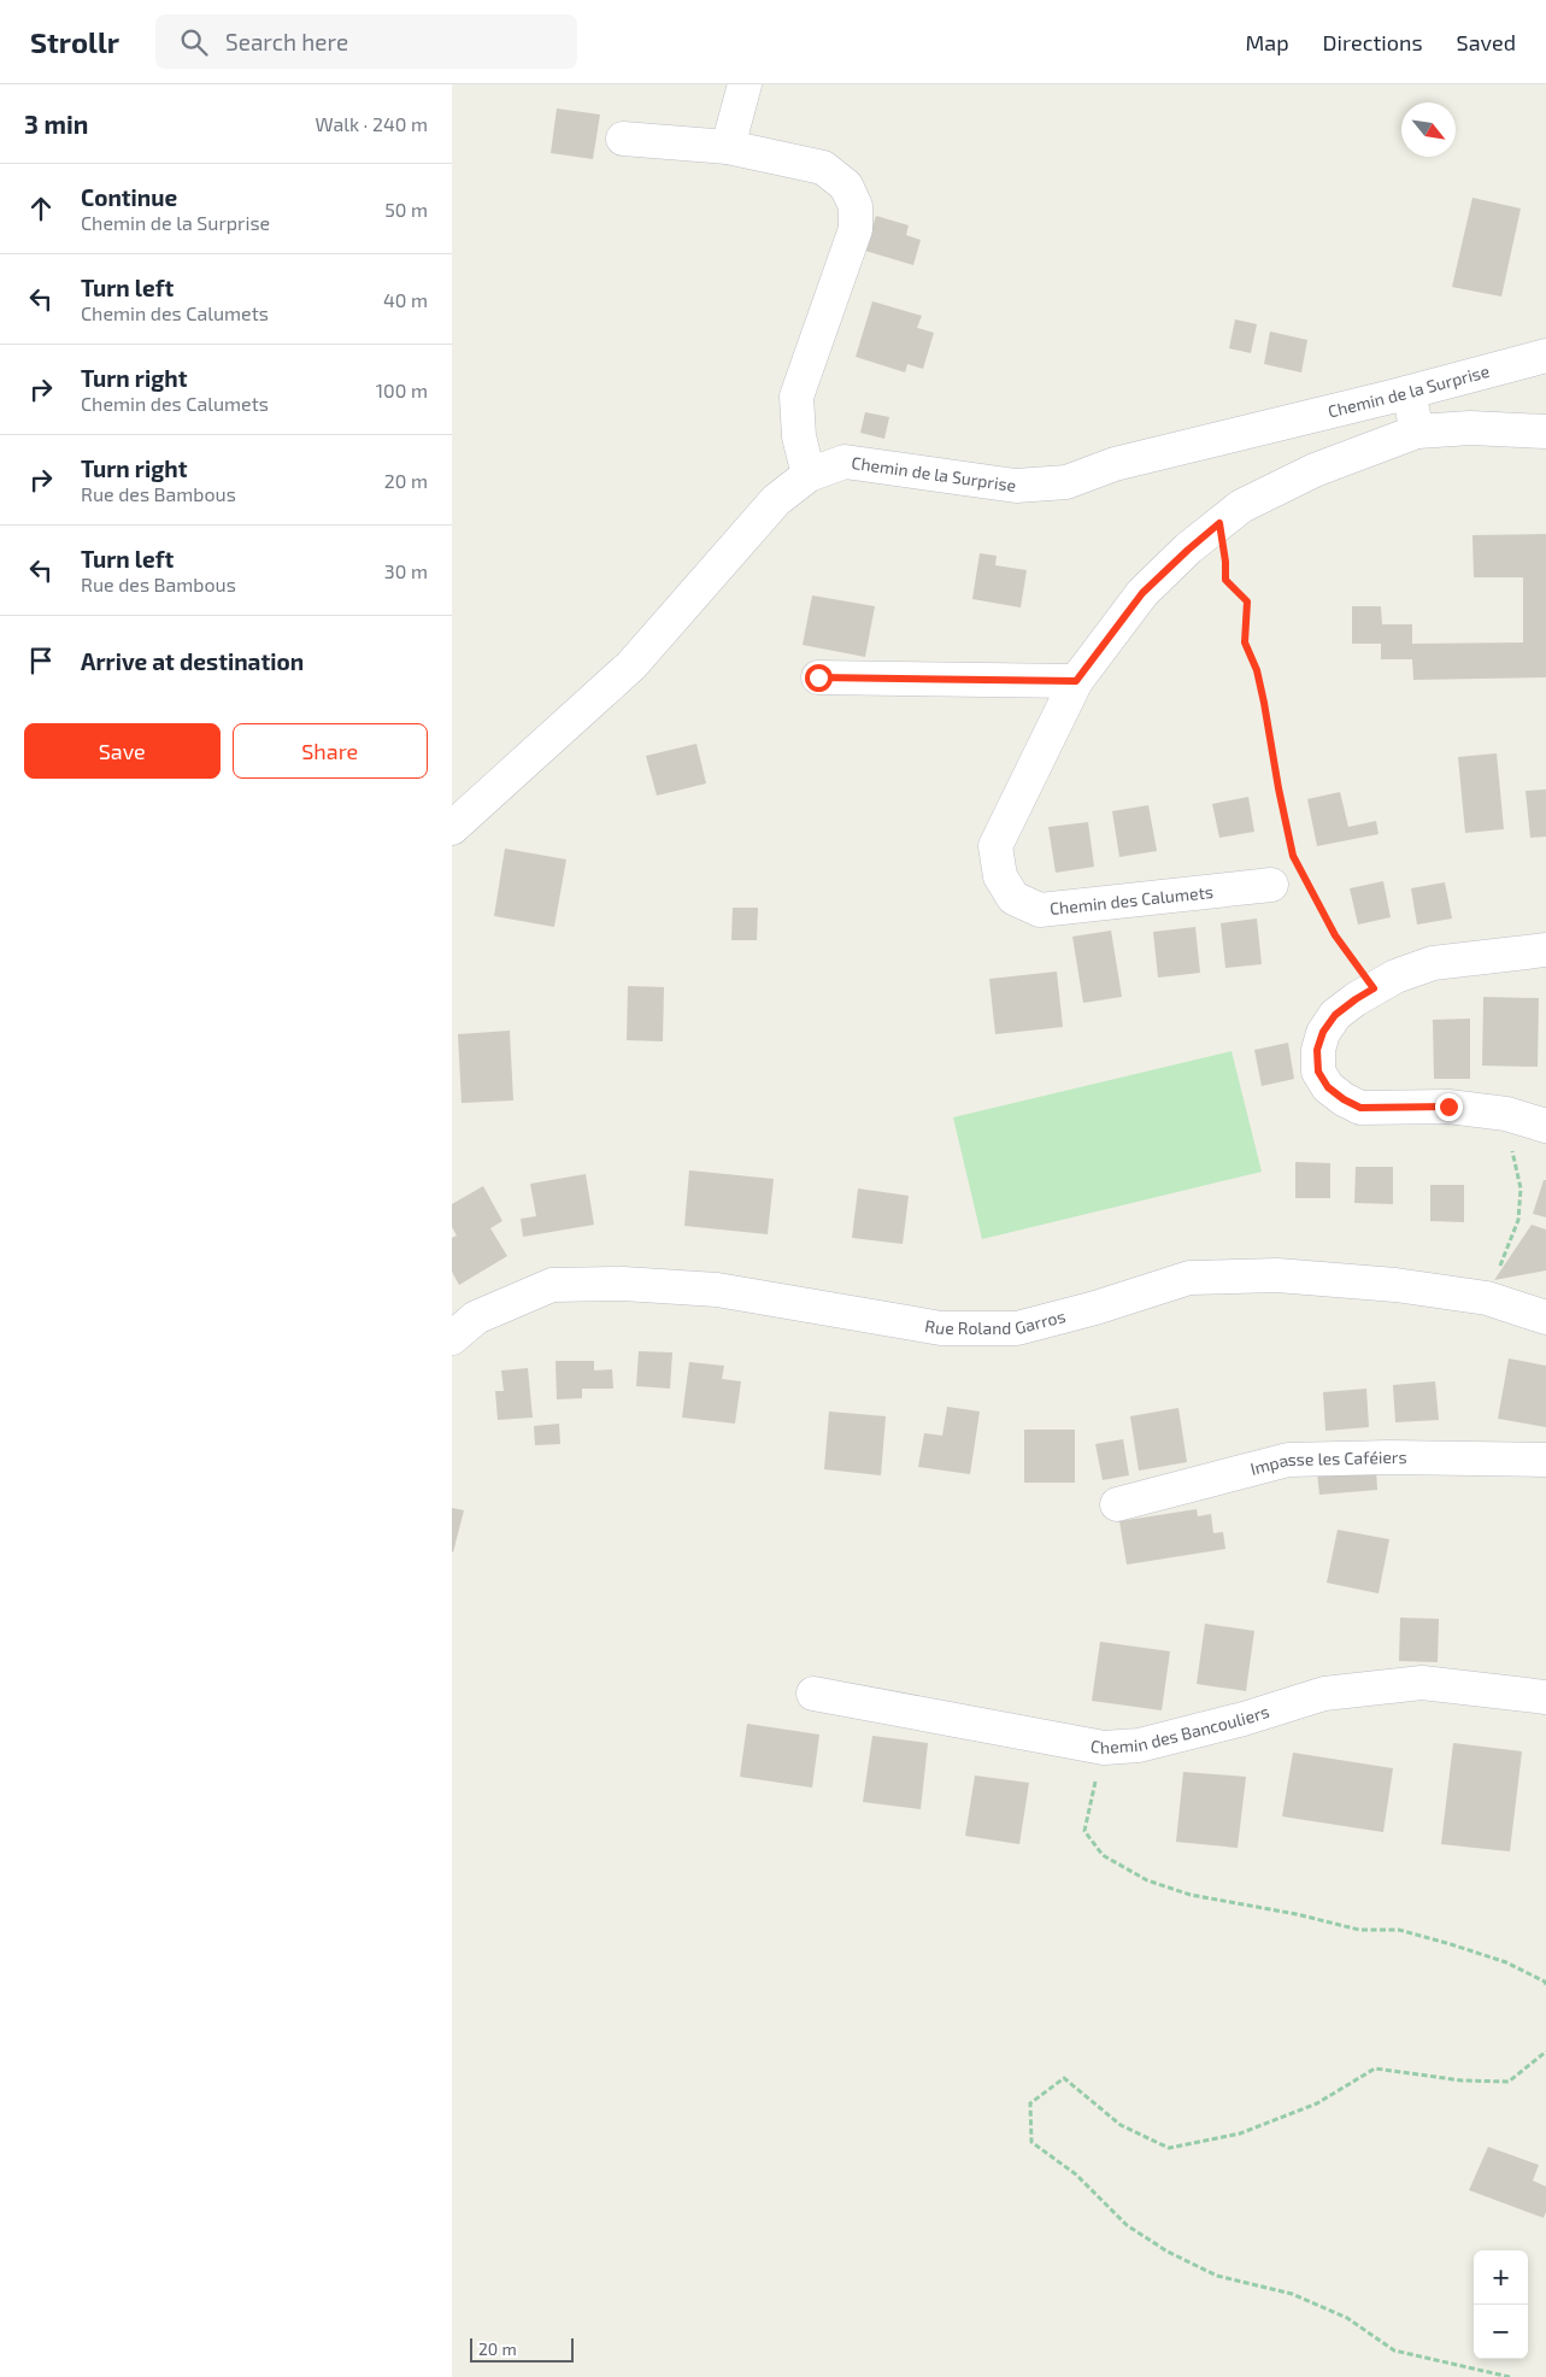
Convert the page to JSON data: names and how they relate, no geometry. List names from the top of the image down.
{
  "streets": {
    "street": [
      "Chemin de la Surprise",
      "Chemin des Calumets",
      "Rue Roland Garros",
      "Impasse les Caféiers",
      "Chemin des Bancouliers"
    ]
  },
  "scale_bar": "20 m",
  "north": "bottom right",
  "page": {
    "header": "Strollr",
    "search": "Search here",
    "nav": ["Map", "Directions", "Saved"],
    "heading": ["3 min", "Walk · 240 m"],
    "list": [
      ["Continue", "Chemin de la Surprise", "50 m"],
      ["Turn left", "Chemin des Calumets", "40 m"],
      ["Turn right", "Chemin des Calumets", "100 m"],
      ["Turn right", "Rue des Bambous", "20 m"],
      ["Turn left", "Rue des Bambous", "30 m"],
      "Arrive at destination"
    ],
    "buttons": ["Save", "Share"],
    "map_buttons": ["+", "−"],
    "scale": "20 m"
  }
}
